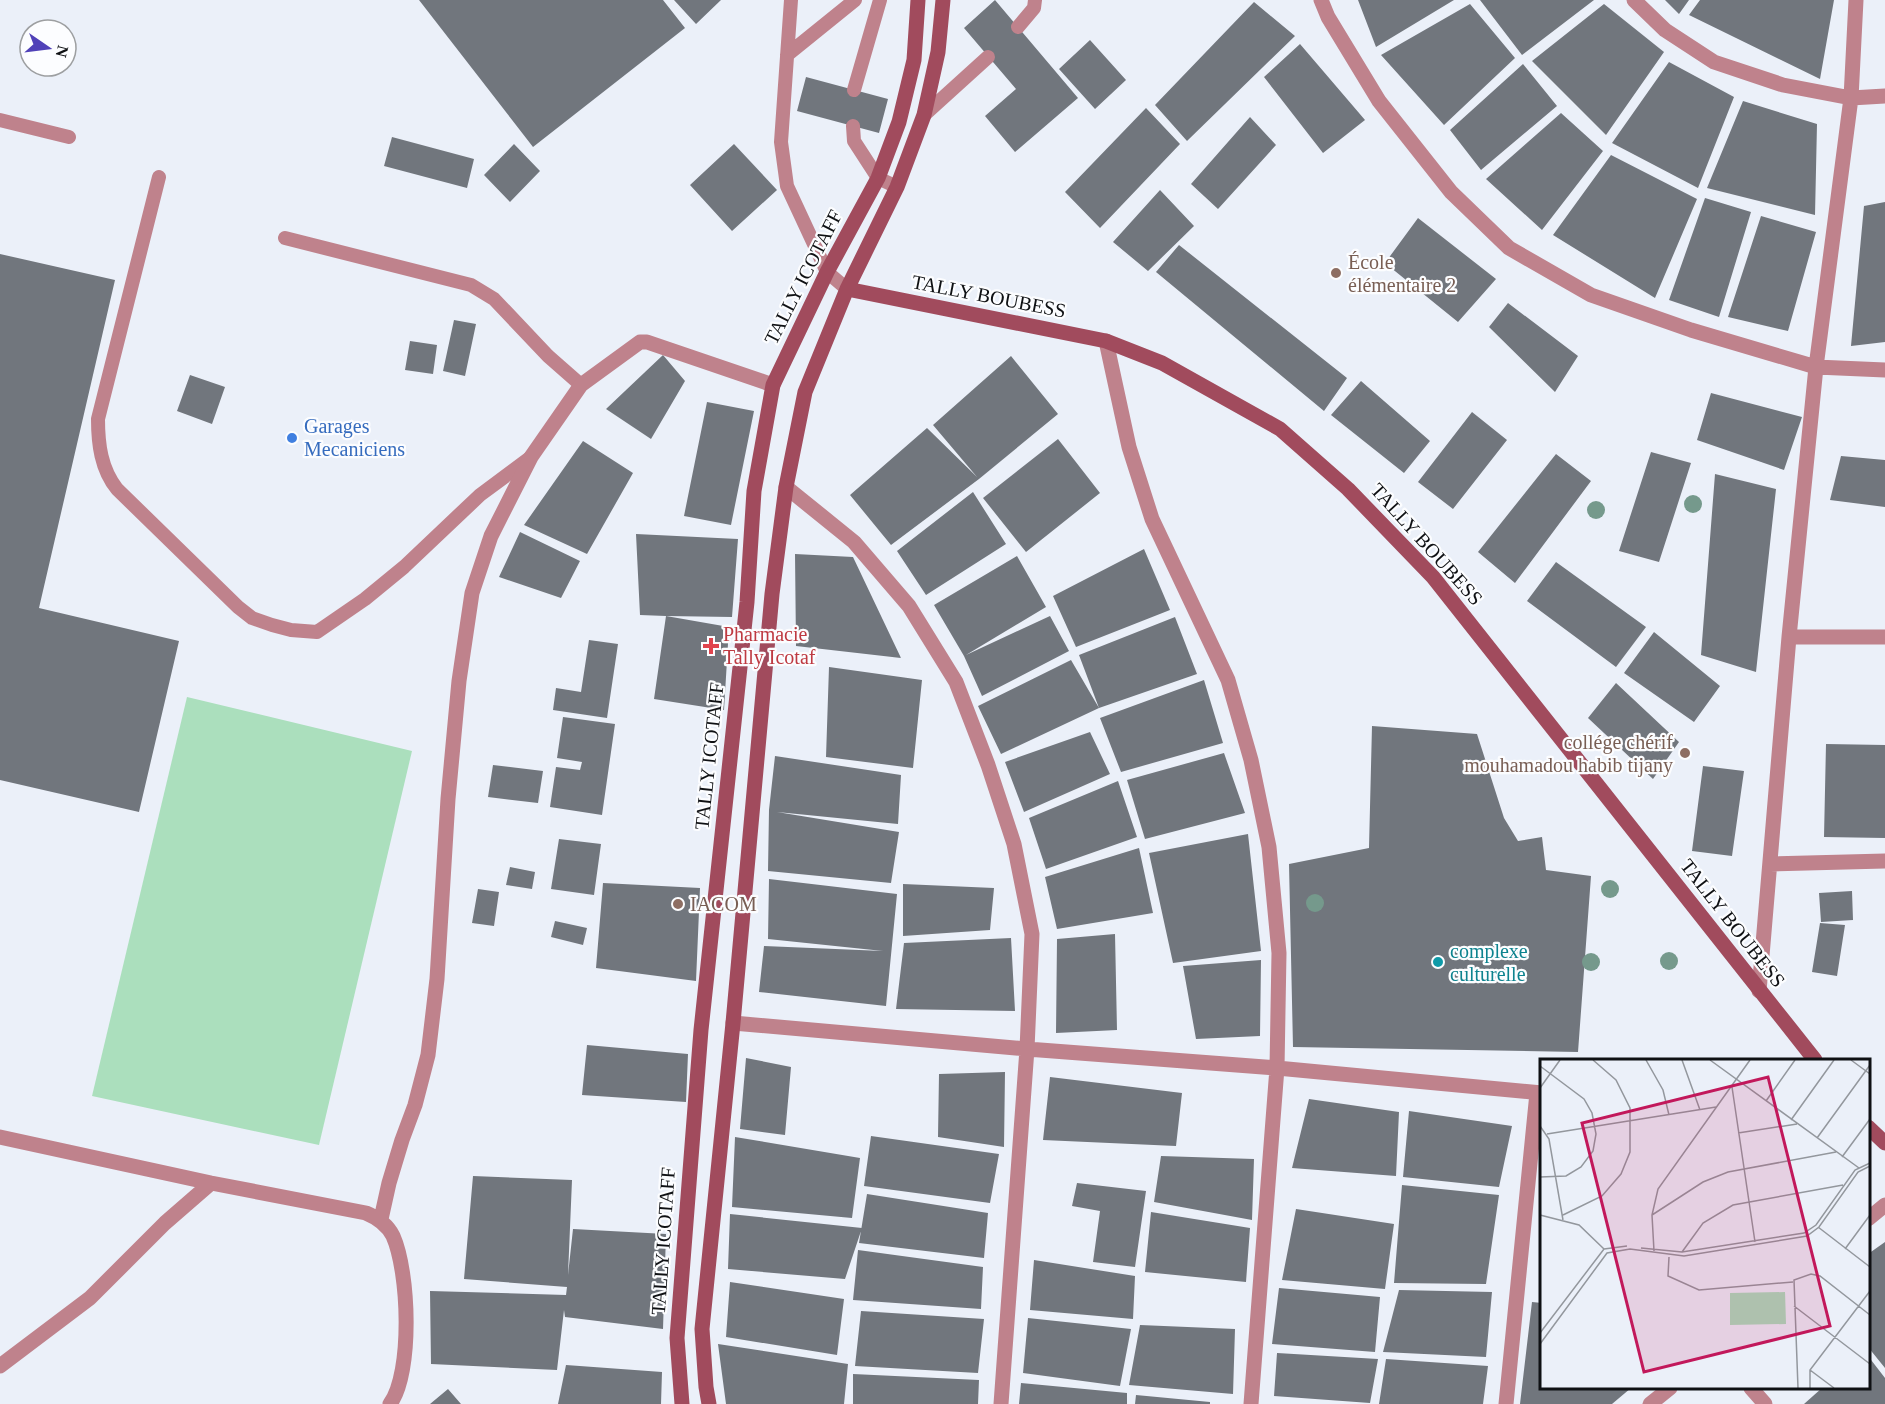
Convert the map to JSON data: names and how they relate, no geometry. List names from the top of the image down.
{
  "streets": {
    "street": ["TALLY ICOTAFF", "TALLY BOUBESS"]
  },
  "places": {
    "other": [
      "École élémentaire 2",
      "Garages Mecaniciens",
      "collége chérif mouhamadou habib tijany",
      "IACOM",
      "complexe culturelle"
    ],
    "health": ["Pharmacie Tally Icotaf"]
  },
  "north": "right"
}
